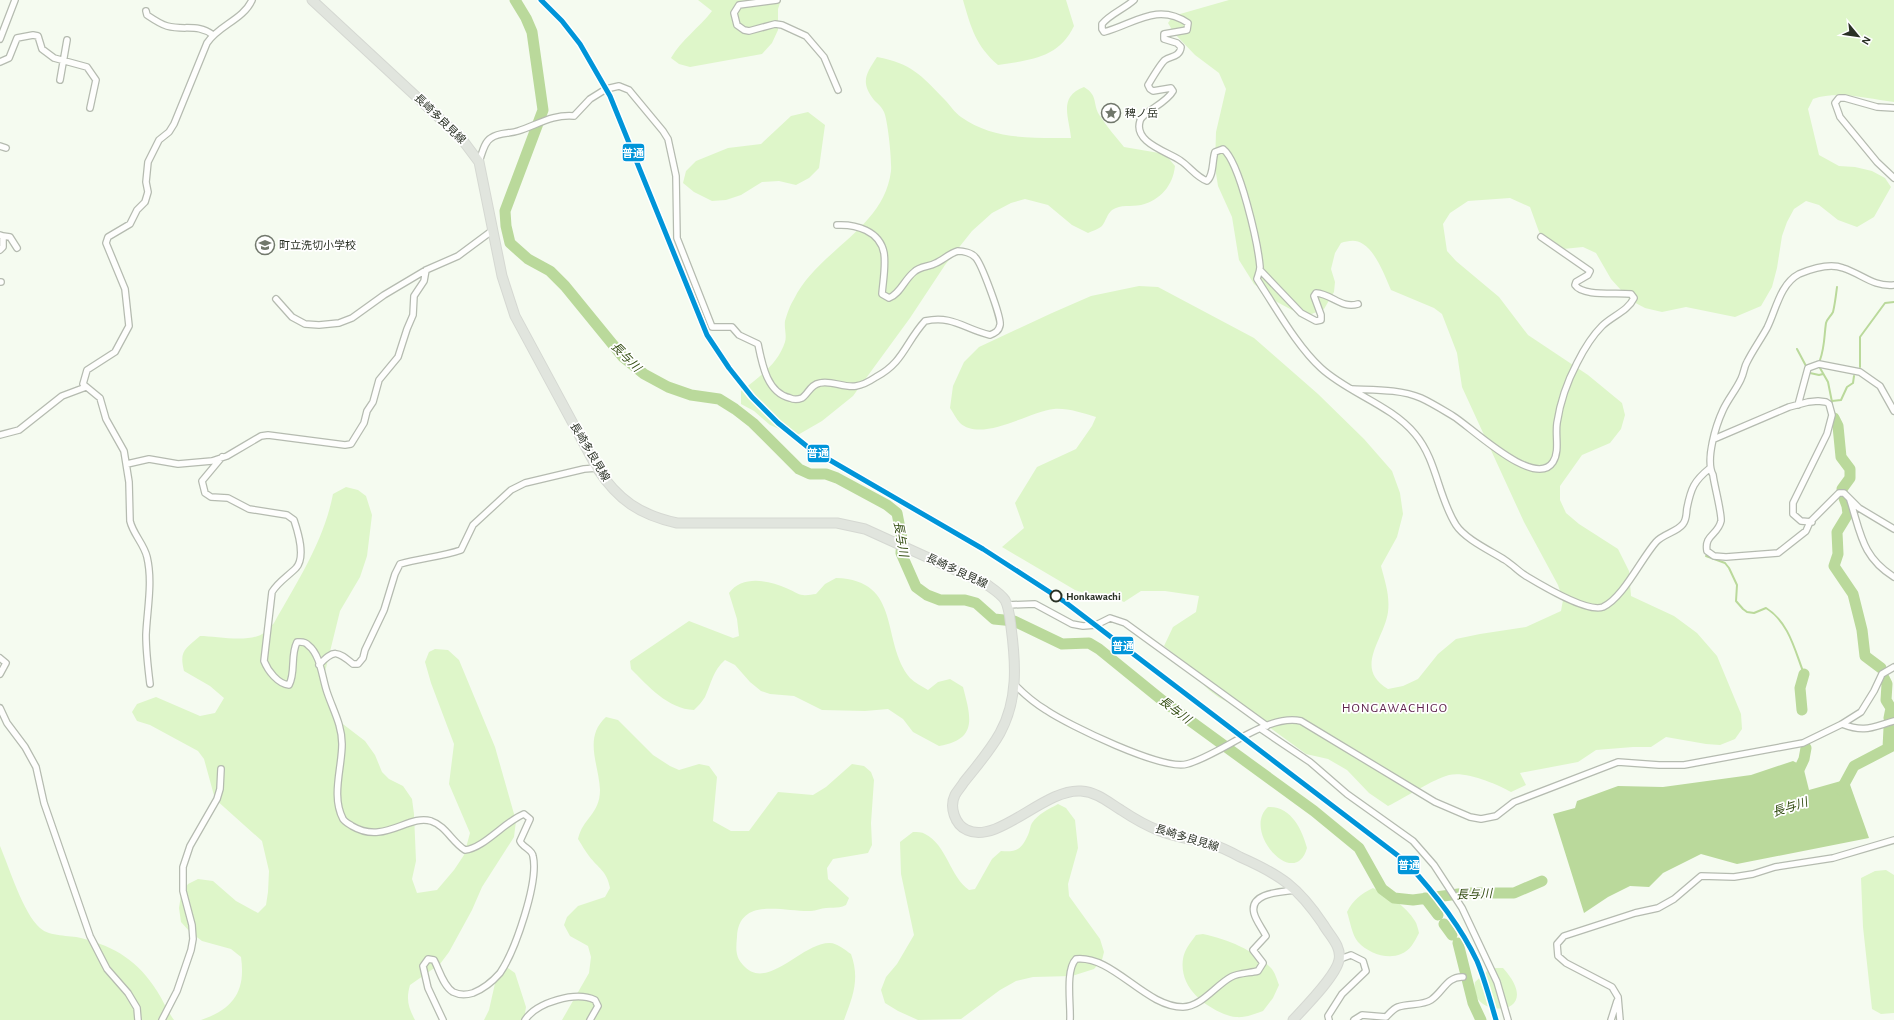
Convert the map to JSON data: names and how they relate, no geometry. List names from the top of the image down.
{
  "streets": {
    "main road": ["長崎多良見線"]
  },
  "districts": ["HONGAWACHIGO"],
  "water": ["長与川"],
  "places": {
    "place": ["稗ノ岳"],
    "school or university": ["町立洗切小学校"],
    "other": ["Honkawachi"]
  },
  "lines": ["transit line 普通"],
  "north": "bottom right"
}
